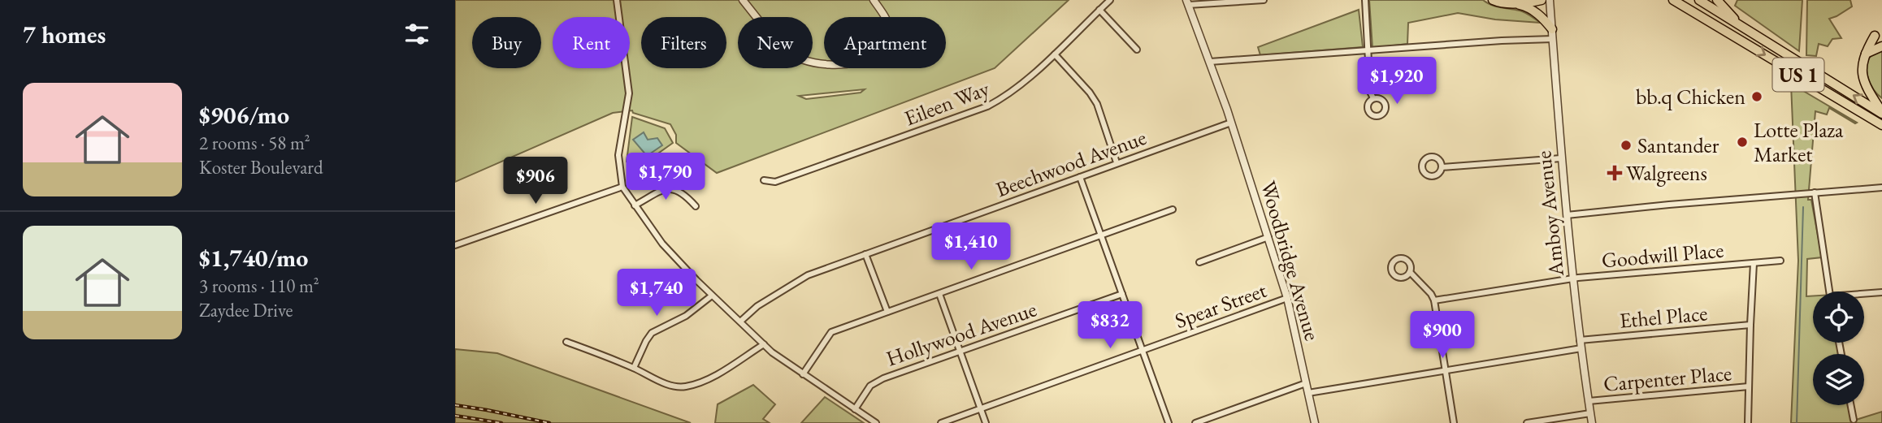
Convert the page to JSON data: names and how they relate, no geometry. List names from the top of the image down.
{
  "streets": {
    "highway": ["US 1"],
    "street": [
      "Eileen Way",
      "Beechwood Avenue",
      "Amboy Avenue",
      "Goodwill Place",
      "Woodbridge Avenue",
      "Spear Street",
      "Ethel Place",
      "Hollywood Avenue",
      "Carpenter Place"
    ]
  },
  "crossings": [
    ["Beechwood Avenue", "Woodbridge Avenue"],
    ["Amboy Avenue", "Goodwill Place"],
    ["Amboy Avenue", "Ethel Place"],
    ["Amboy Avenue", "Carpenter Place"],
    ["Woodbridge Avenue", "Spear Street"]
  ],
  "places": {
    "other": ["bb.q Chicken", "Lotte Plaza Market", "Santander"],
    "health": ["Walgreens"]
  },
  "page": {
    "heading": "7 homes",
    "chip": [
      "Buy",
      "Rent",
      "Filters",
      "New",
      "Apartment"
    ],
    "price": [
      "$1,920",
      "$1,790",
      "$906",
      "$1,410",
      "$1,740",
      "$832",
      "$900"
    ],
    "list": [
      {
        "name": "$906/mo",
        "note": "2 rooms · 58 m² · Koster Boulevard"
      },
      {
        "name": "$1,740/mo",
        "note": "3 rooms · 110 m² · Zaydee Drive"
      }
    ]
  }
}
